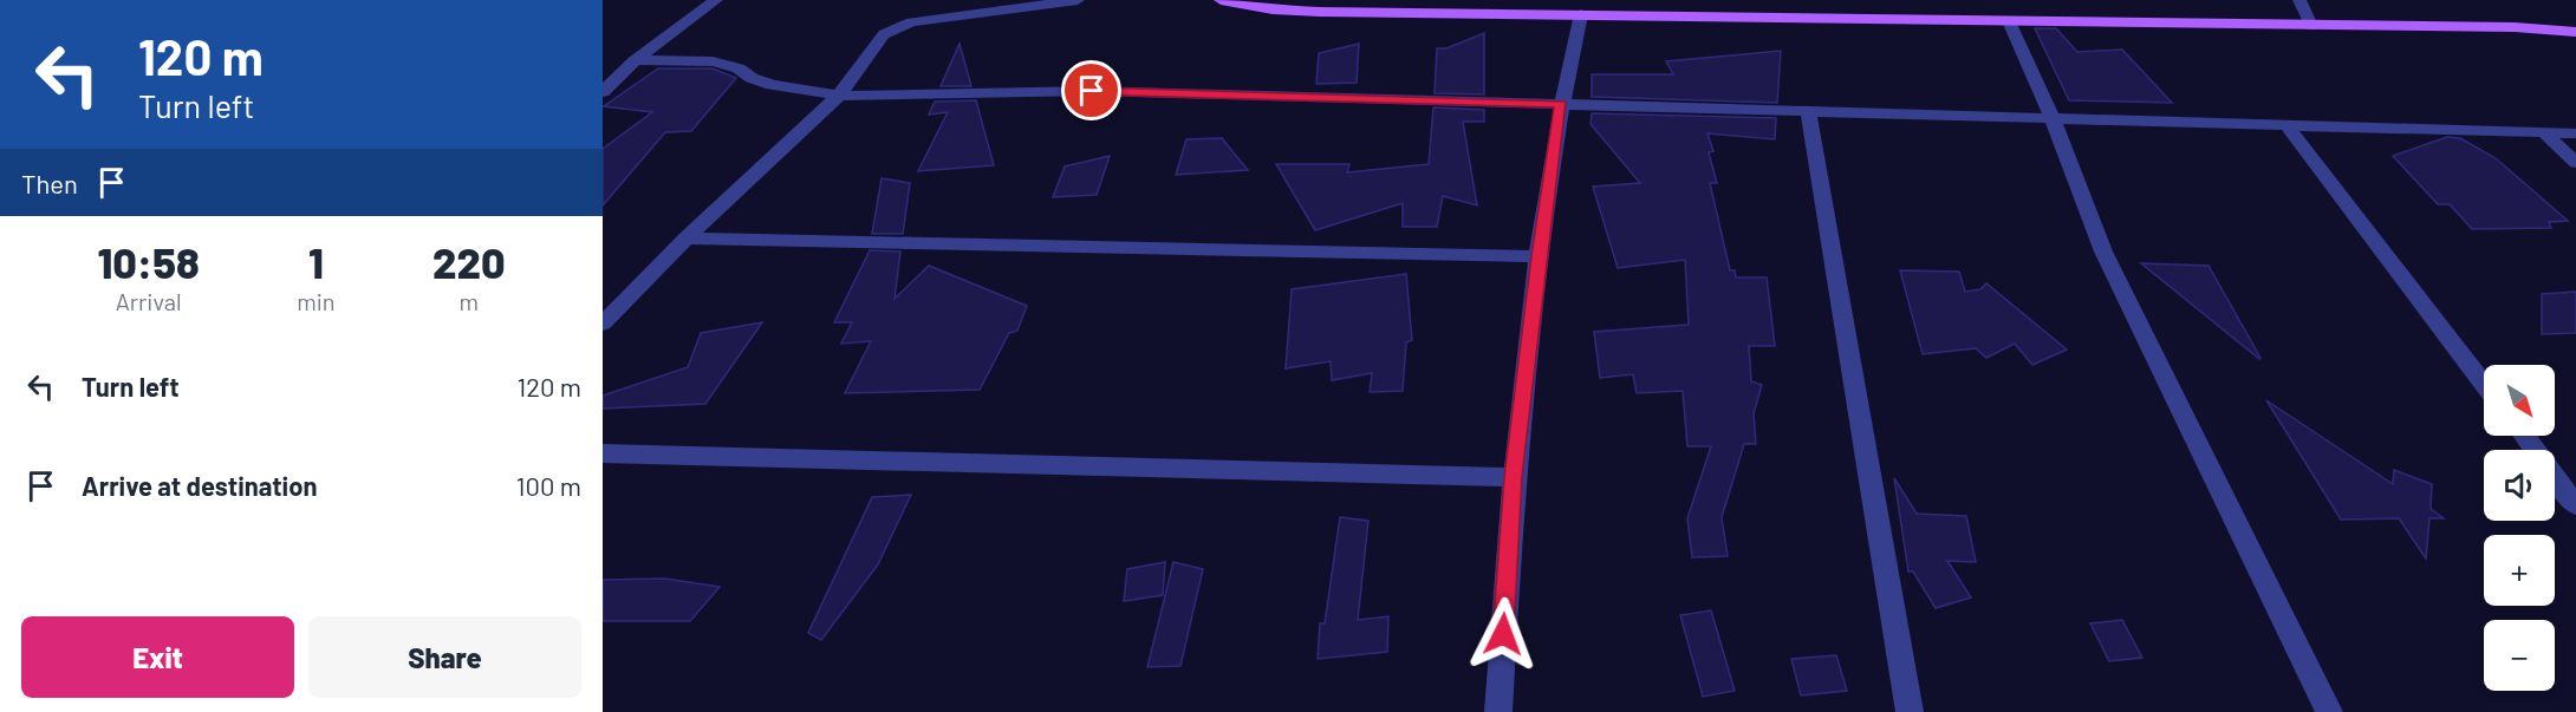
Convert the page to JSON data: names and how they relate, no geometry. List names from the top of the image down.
{
  "north": "bottom right",
  "page": {
    "turn": ["120 m", "Turn left"],
    "then": "Then",
    "eta": [
      "10:58",
      "Arrival",
      "1",
      "min",
      "220",
      "m"
    ],
    "list": [
      {
        "name": "Turn left",
        "value": "120 m"
      },
      {
        "name": "Arrive at destination",
        "value": "100 m"
      }
    ],
    "map_buttons": ["+", "−"],
    "buttons": ["Exit", "Share"]
  }
}
